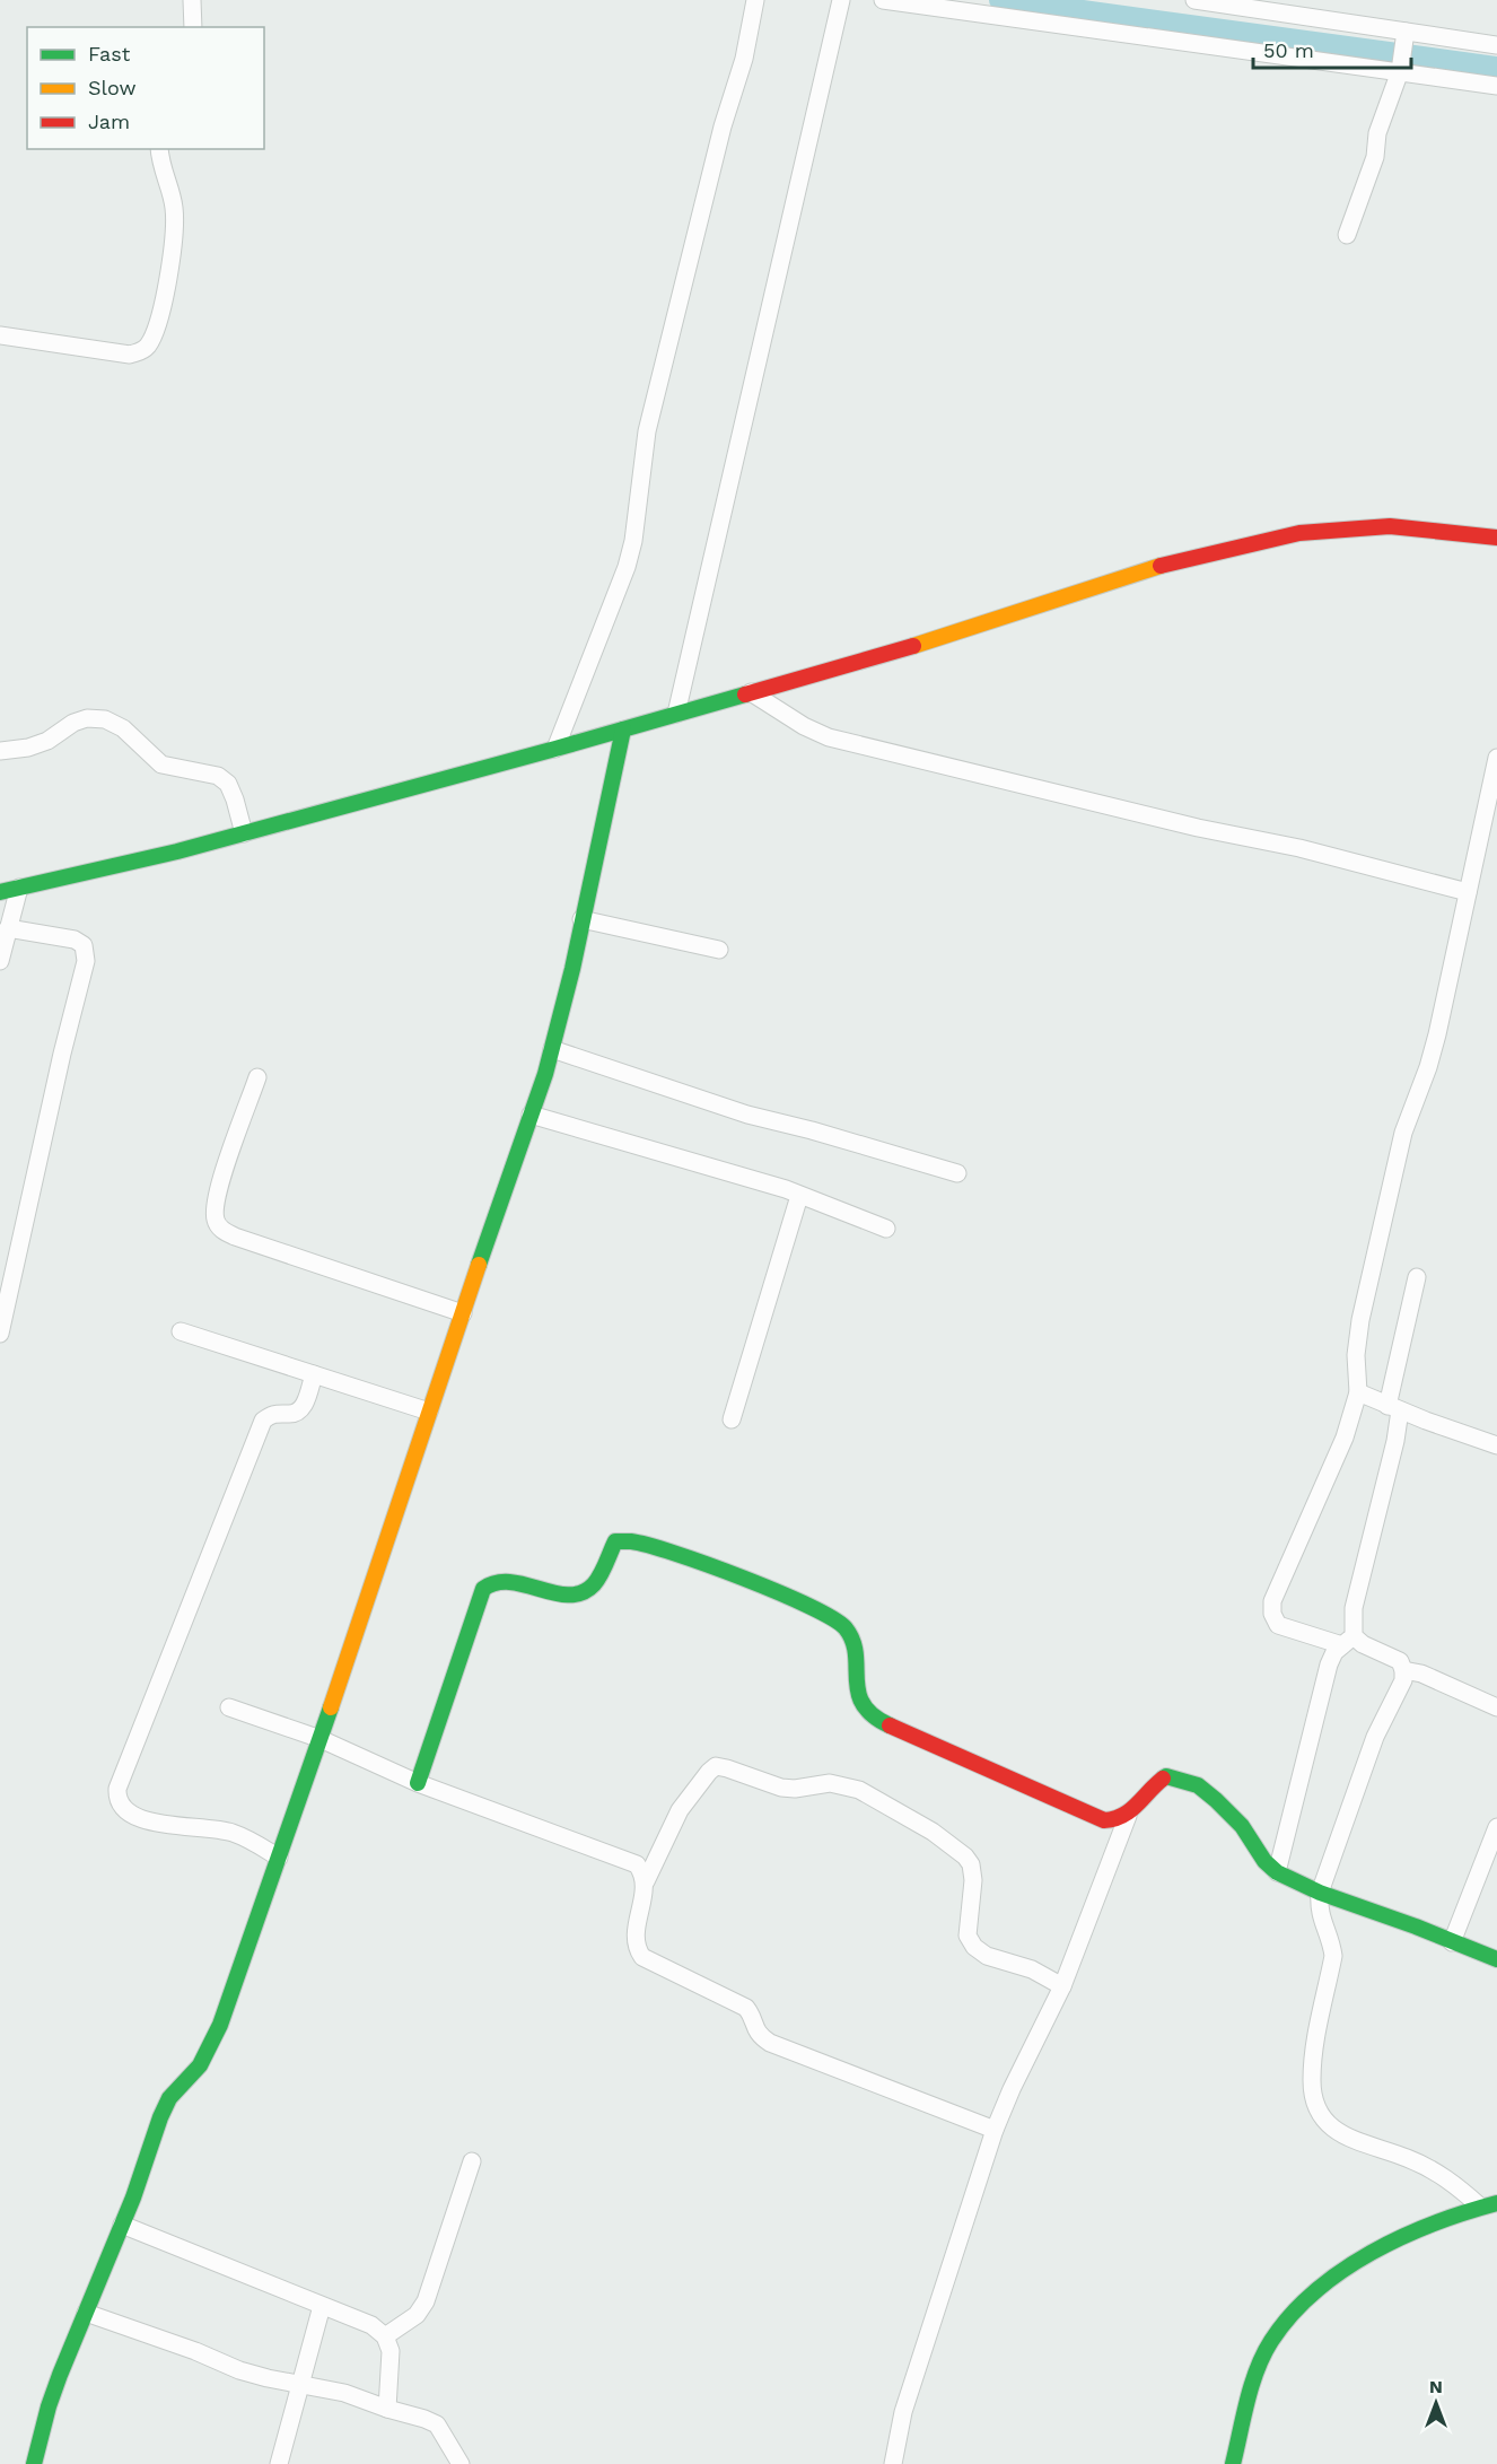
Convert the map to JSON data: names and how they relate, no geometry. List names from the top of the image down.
{
  "legend": ["Fast", "Slow", "Jam"],
  "scale_bar": "50 m",
  "north": "top"
}
